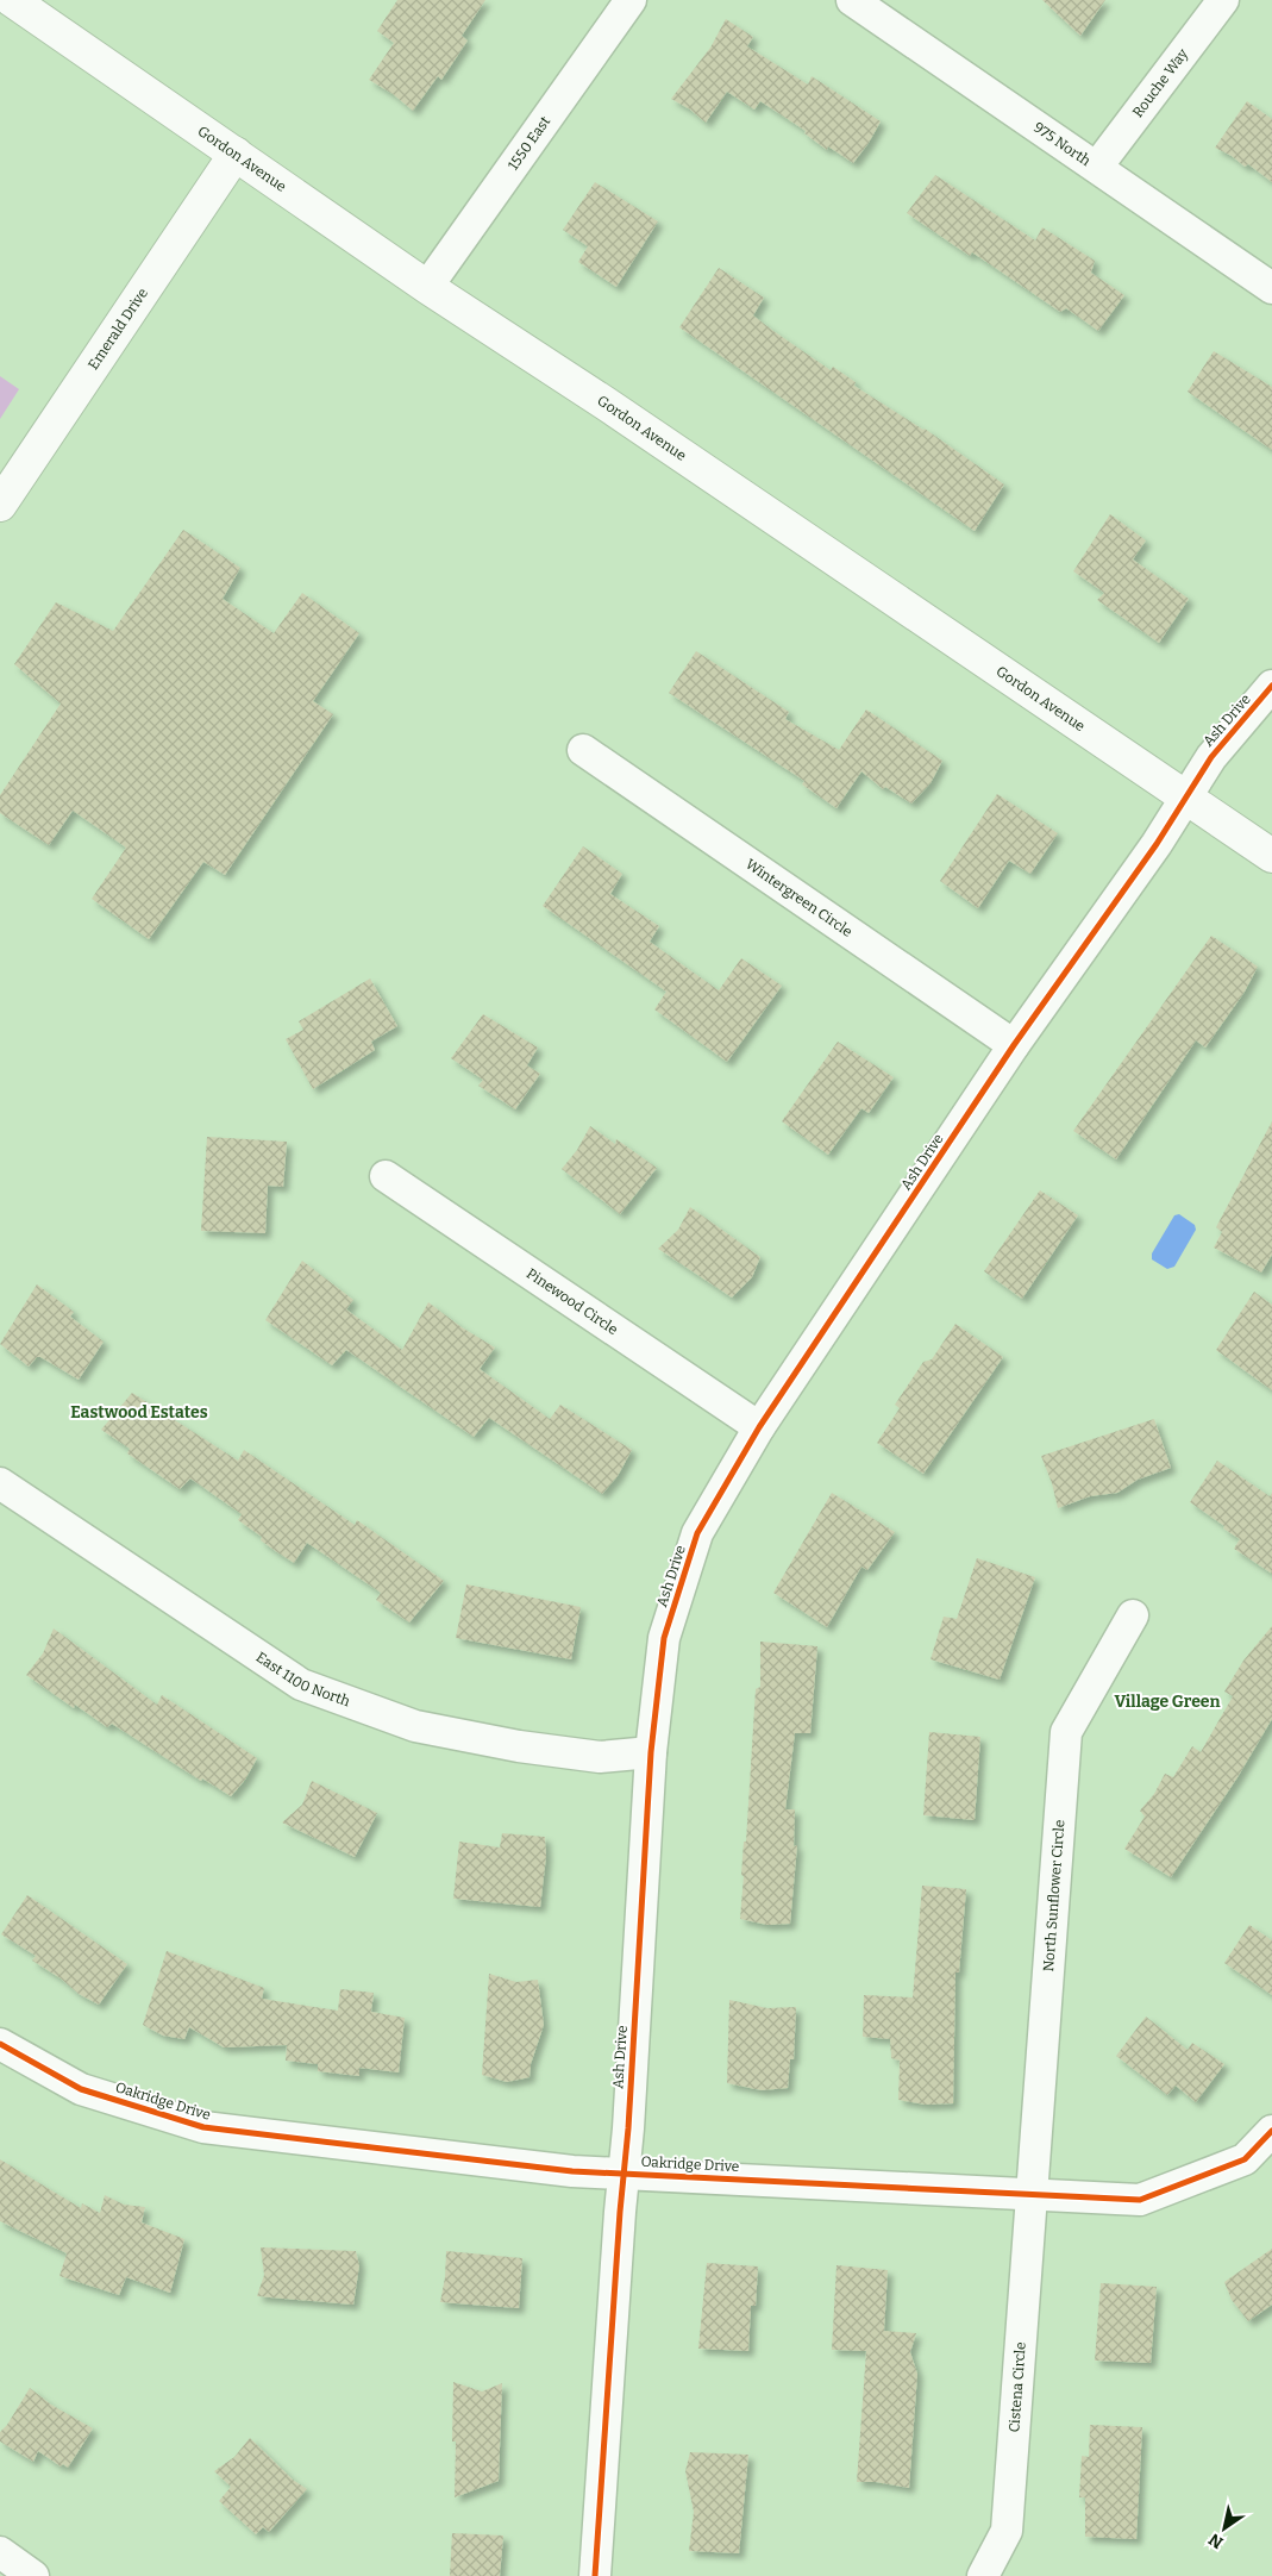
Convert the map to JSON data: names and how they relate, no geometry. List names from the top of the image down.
{
  "streets": {
    "main road": ["Gordon Avenue", "Emerald Drive"],
    "street": [
      "Rouche Way",
      "1550 East",
      "975 North",
      "Ash Drive",
      "Wintergreen Circle",
      "Pinewood Circle",
      "East 1100 North",
      "North Sunflower Circle",
      "Oakridge Drive",
      "Cistena Circle"
    ]
  },
  "crossings": [
    ["Rouche Way", "975 North"],
    ["1550 East", "Gordon Avenue"],
    ["Gordon Avenue", "Emerald Drive"],
    ["Gordon Avenue", "Ash Drive"],
    ["Ash Drive", "Wintergreen Circle"],
    ["Ash Drive", "Pinewood Circle"],
    ["Ash Drive", "East 1100 North"],
    ["Ash Drive", "Oakridge Drive"],
    ["North Sunflower Circle", "Oakridge Drive"],
    ["North Sunflower Circle", "Cistena Circle"],
    ["Oakridge Drive", "Cistena Circle"]
  ],
  "districts": ["Eastwood Estates", "Village Green"],
  "north": "bottom left"
}
